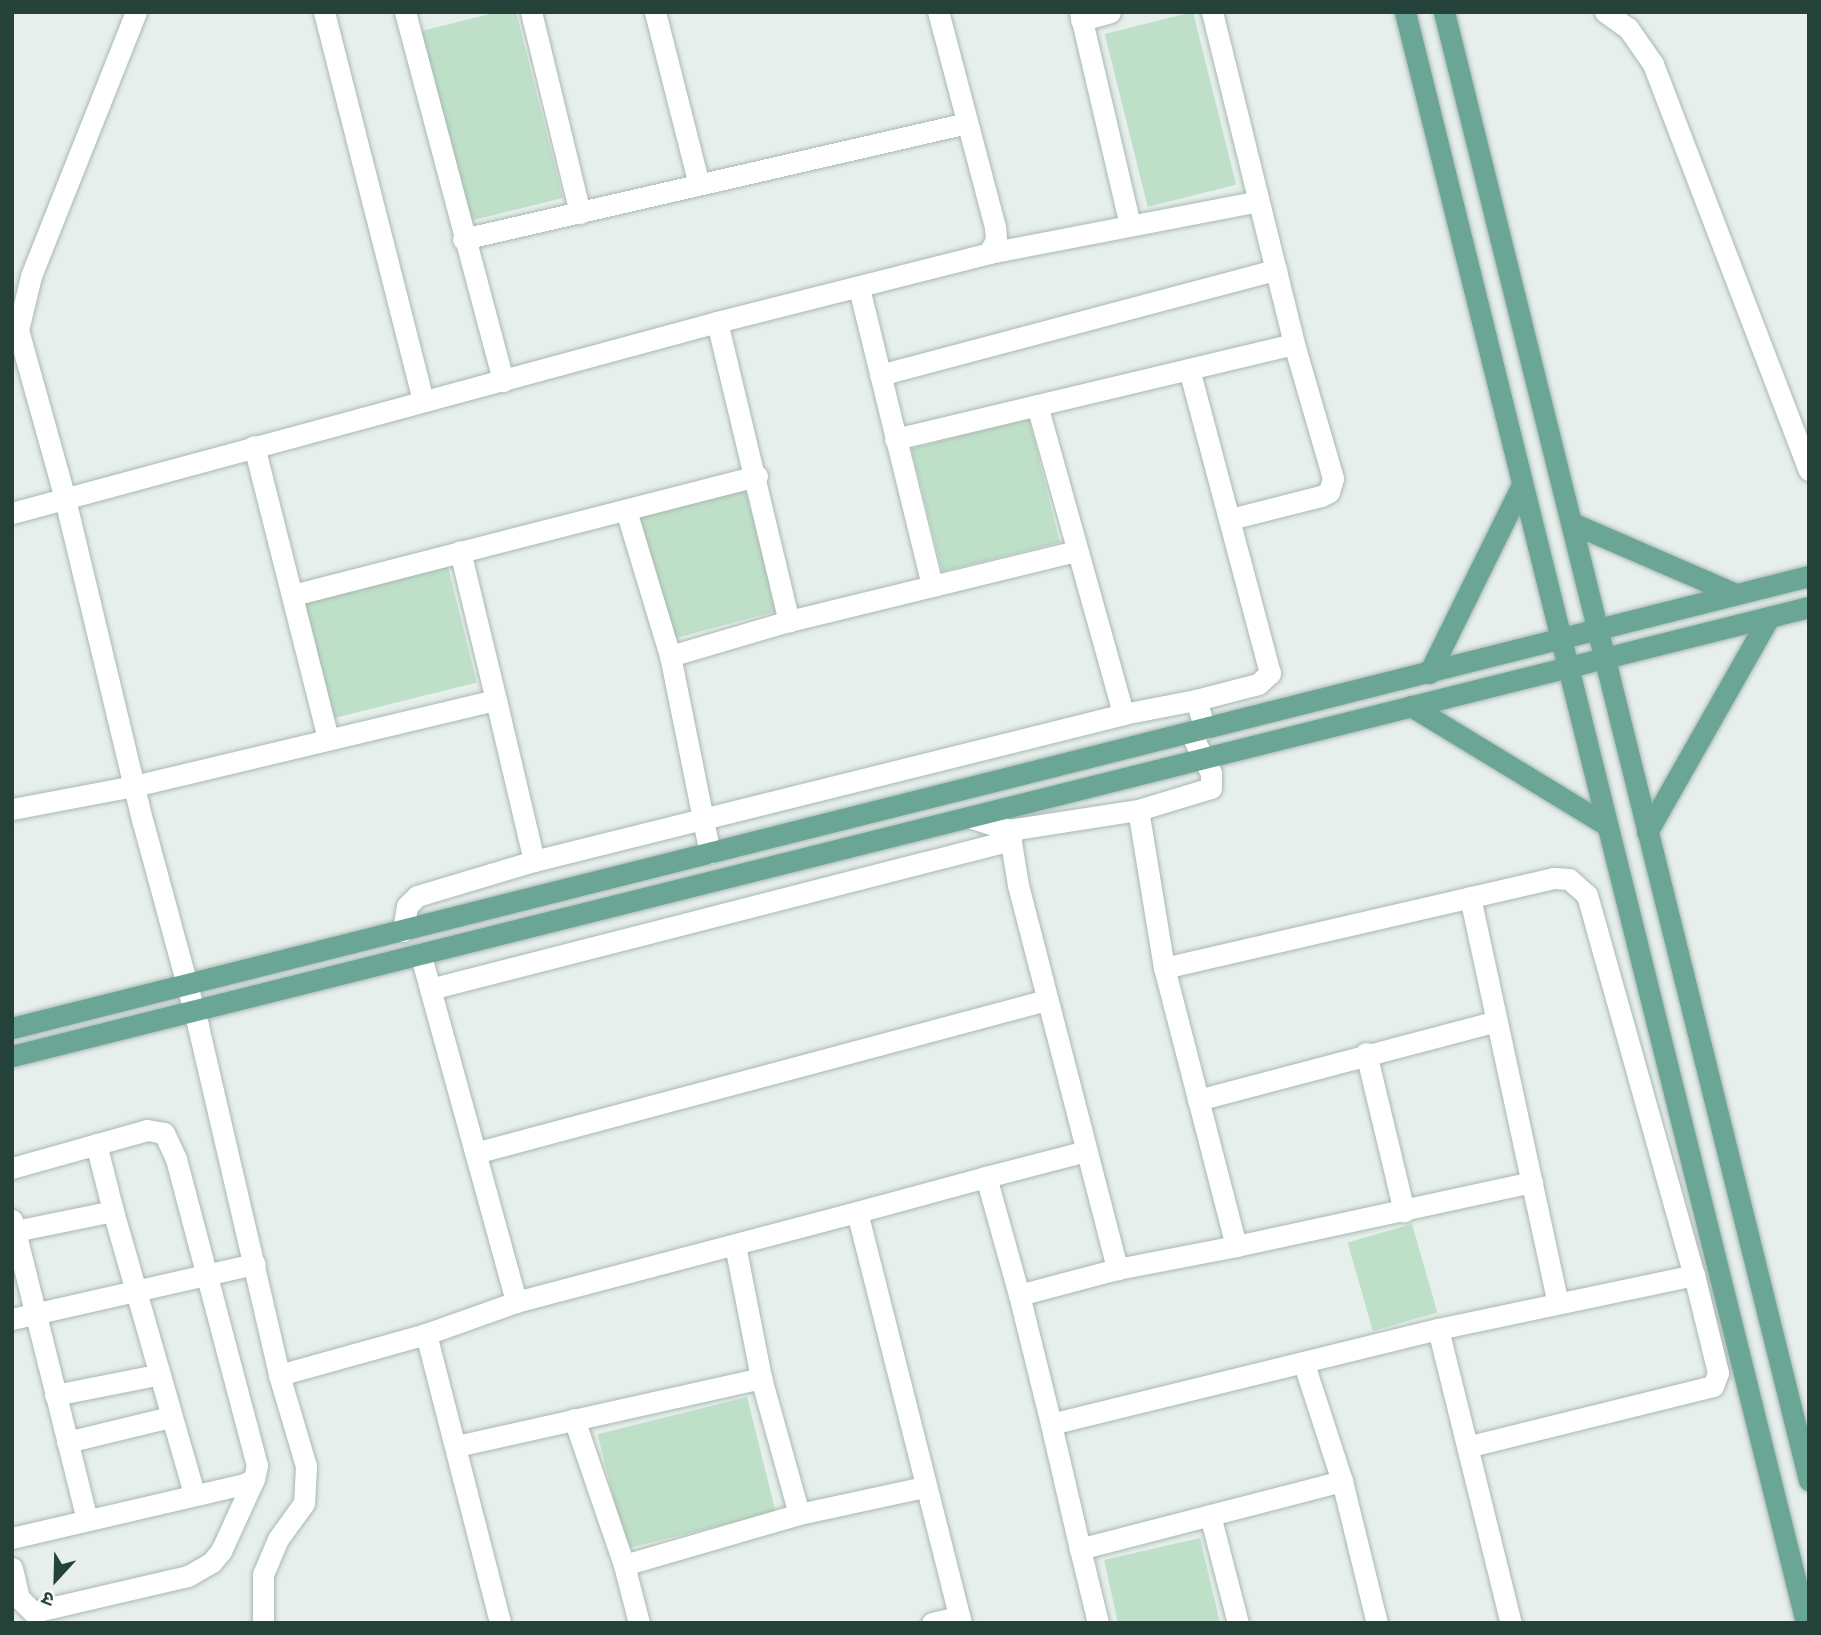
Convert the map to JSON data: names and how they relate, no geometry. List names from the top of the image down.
{
  "north": "bottom"
}
